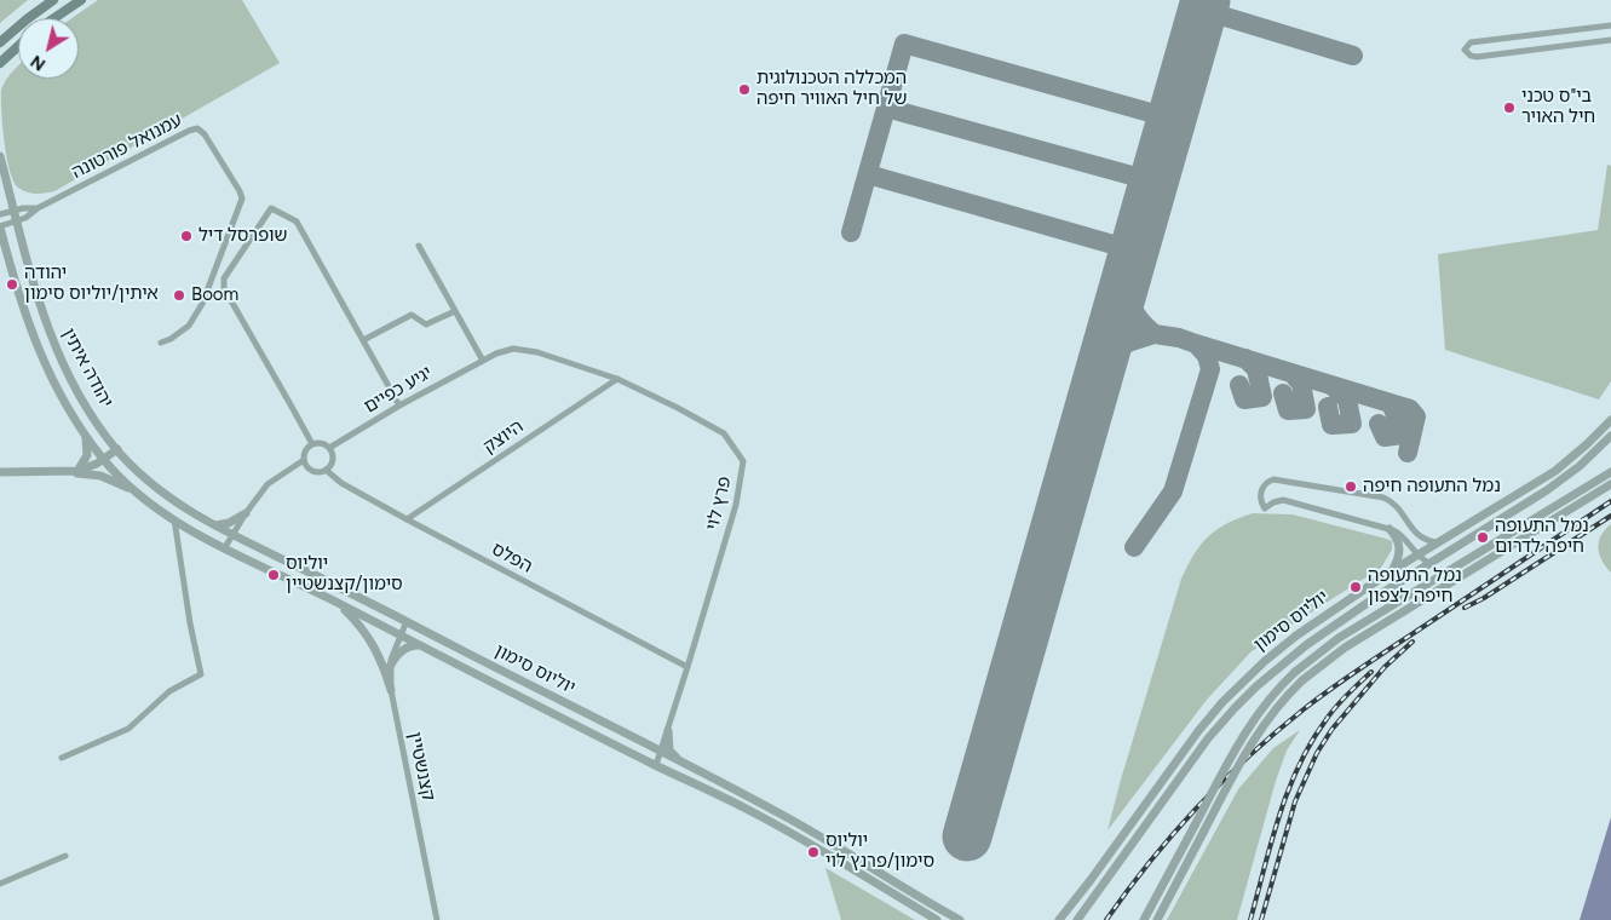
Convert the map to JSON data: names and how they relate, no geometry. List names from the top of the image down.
{
  "streets": {
    "street": [
      "עמנואל פורטונה",
      "יהודה איתין",
      "יגיע כפיים",
      "היוצק",
      "פרץ לוי",
      "הפלס",
      "יוליוס סימון",
      "קצנשטיין"
    ]
  },
  "crossings": [
    ["עמנואל פורטונה", "יהודה איתין"],
    ["יהודה איתין", "יוליוס סימון"],
    ["יגיע כפיים", "פרץ לוי"],
    ["יגיע כפיים", "הפלס"],
    ["היוצק", "פרץ לוי"],
    ["היוצק", "הפלס"],
    ["פרץ לוי", "הפלס"],
    ["פרץ לוי", "יוליוס סימון"],
    ["יוליוס סימון", "קצנשטיין"]
  ],
  "places": [
    "המכללה הטכנולוגית של חיל האוויר חיפה",
    "בי\"ס טכני חיל האויר",
    "שופרסל דיל",
    "יהודה איתין/יוליוס סימון",
    "Boom",
    "נמל התעופה חיפה",
    "נמל התעופה חיפה לדרום",
    "יוליוס סימון/קצנשטיין",
    "נמל התעופה חיפה לצפון",
    "יוליוס סימון/פרנץ לוי"
  ],
  "north": "bottom left"
}
